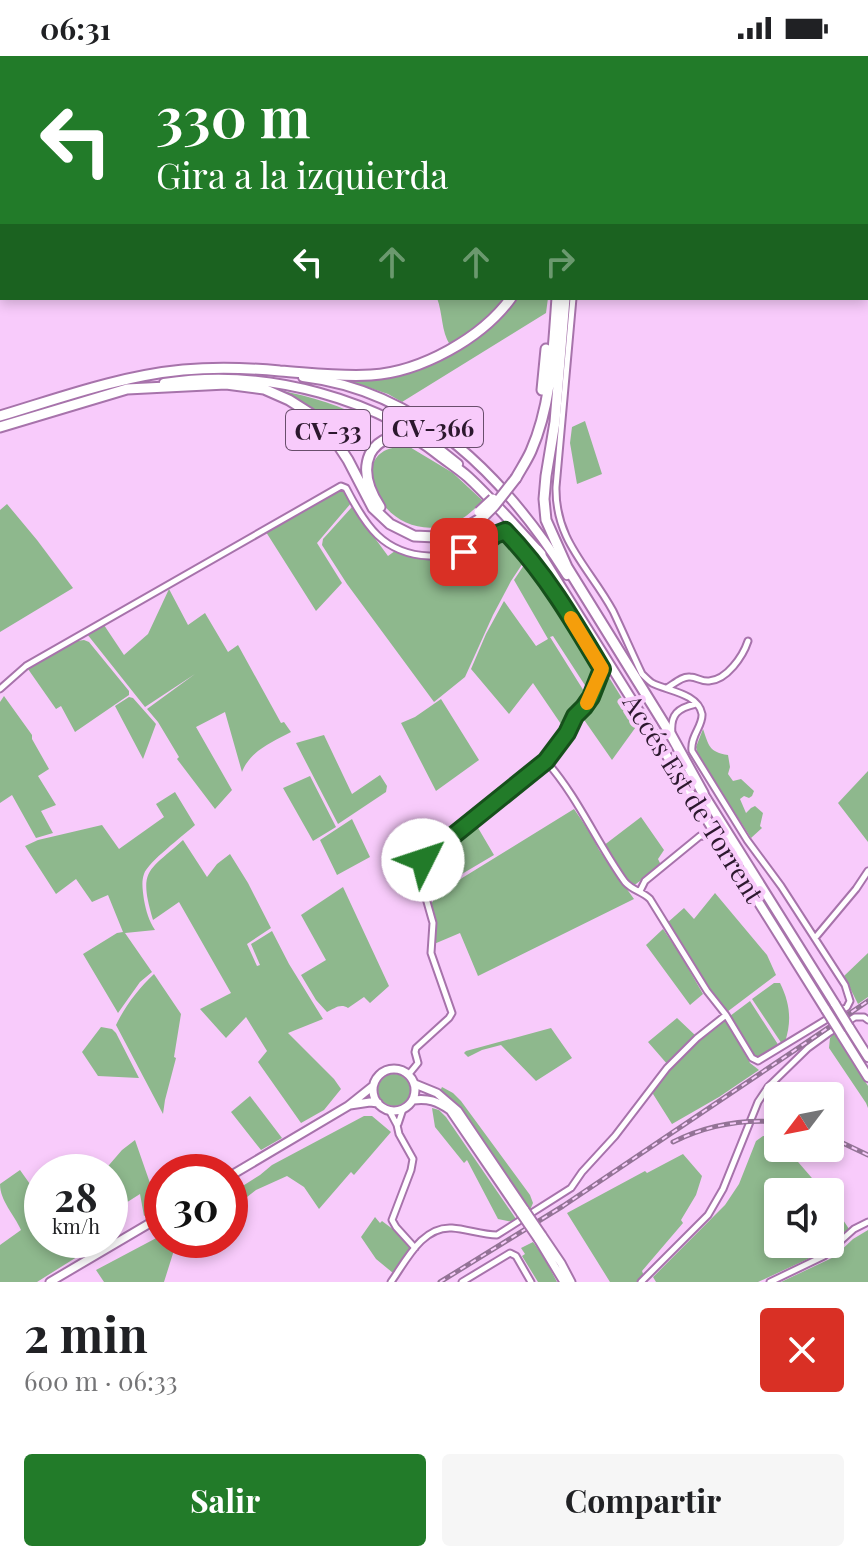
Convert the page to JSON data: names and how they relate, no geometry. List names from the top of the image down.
{
  "streets": {
    "highway": ["CV-33"],
    "main road": ["CV-366", "Accés Est de Torrent"]
  },
  "crossings": [
    ["CV-33", "Accés Est de Torrent"]
  ],
  "north": "bottom left",
  "page": {
    "status": "06:31",
    "turn": ["330 m", "Gira a la izquierda"],
    "speed": "28 km/h",
    "limit": "30",
    "heading": ["2 min", "600 m · 06:33"],
    "buttons": ["Salir", "Compartir"]
  }
}
